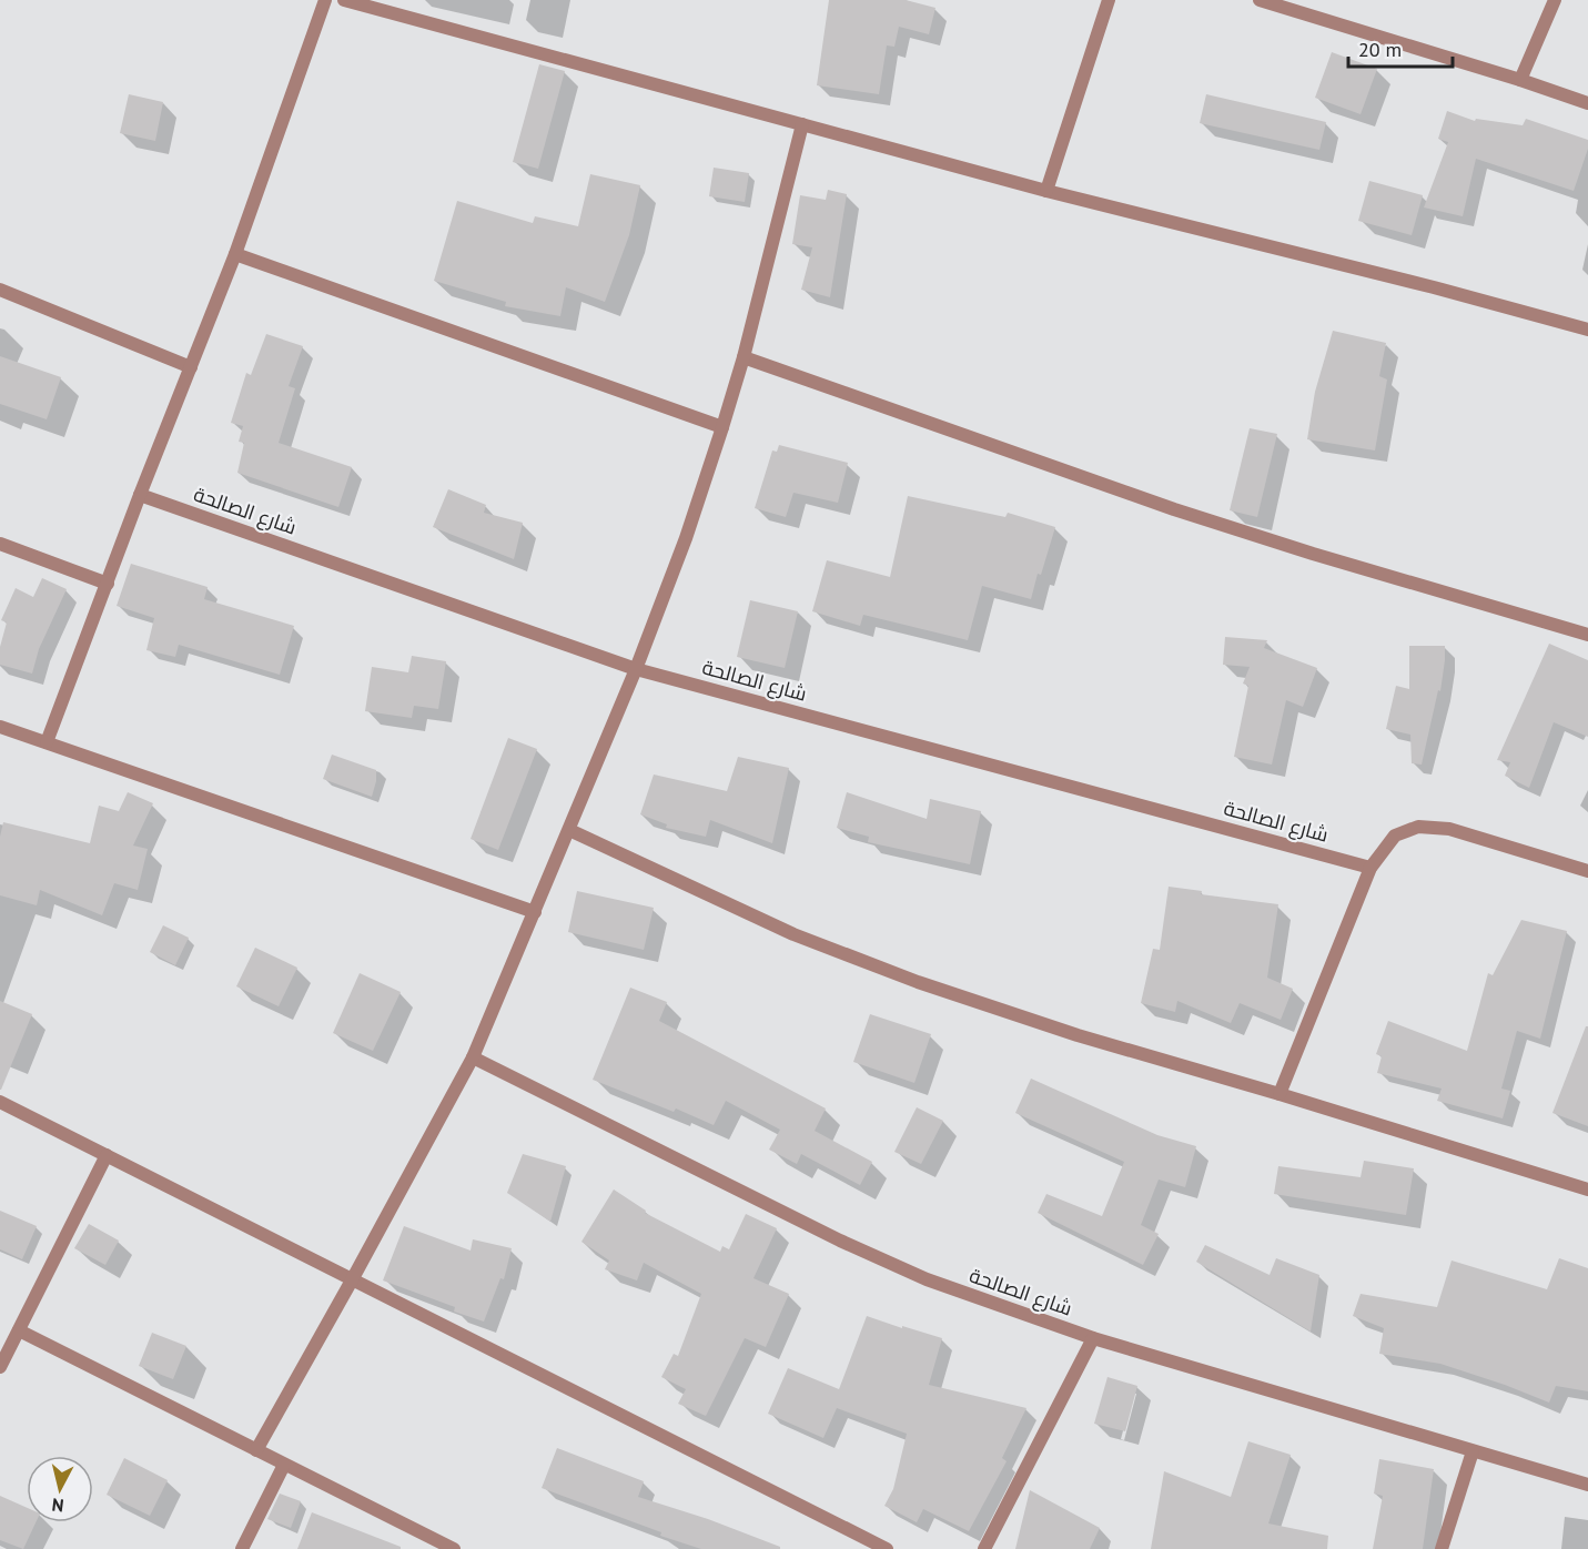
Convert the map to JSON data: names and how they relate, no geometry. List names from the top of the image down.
{
  "streets": {
    "street": ["شارع الصالحة"]
  },
  "scale_bar": "20 m",
  "north": "bottom"
}
